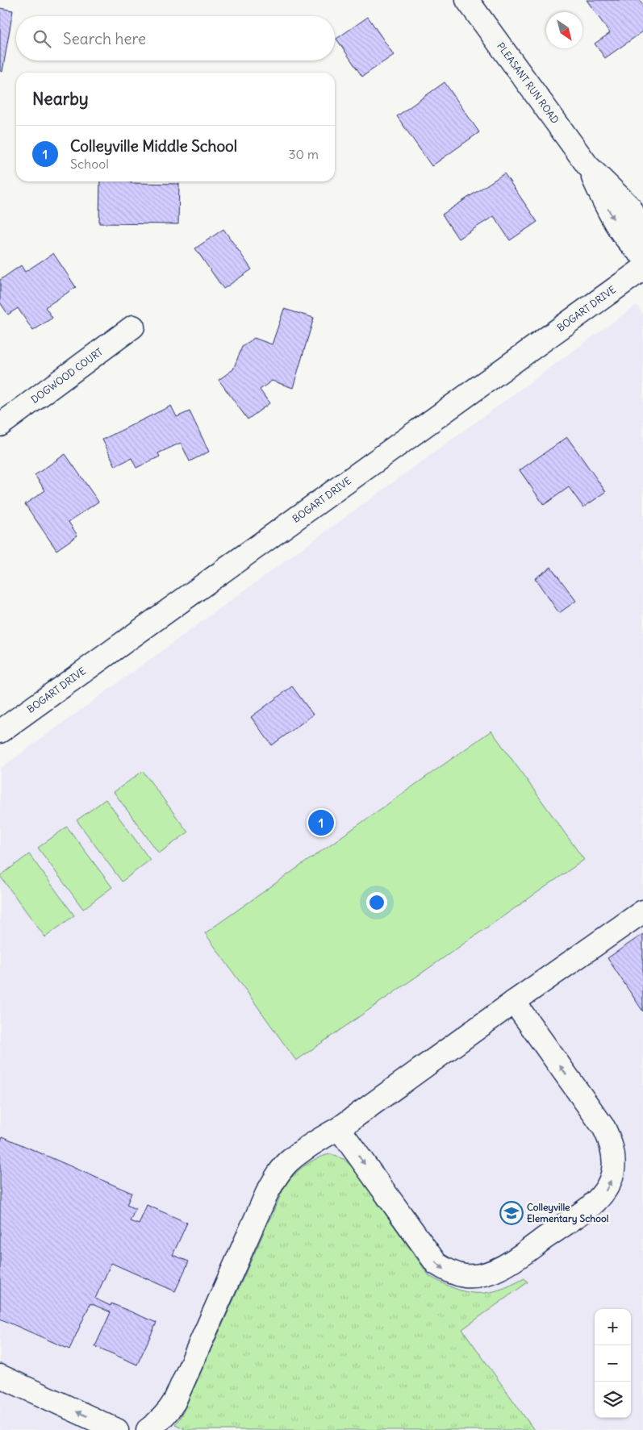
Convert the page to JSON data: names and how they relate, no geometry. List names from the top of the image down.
{
  "streets": {
    "street": ["PLEASANT RUN ROAD", "BOGART DRIVE", "DOGWOOD COURT"]
  },
  "places": {
    "school or university": ["Colleyville Elementary School"]
  },
  "north": "bottom right",
  "page": {
    "search": "Search here",
    "heading": "Nearby",
    "list": [
      {
        "mark": "1",
        "name": "Colleyville Middle School",
        "note": "School",
        "value": "30 m"
      }
    ],
    "pins": "1",
    "map_buttons": ["+", "−"]
  }
}
